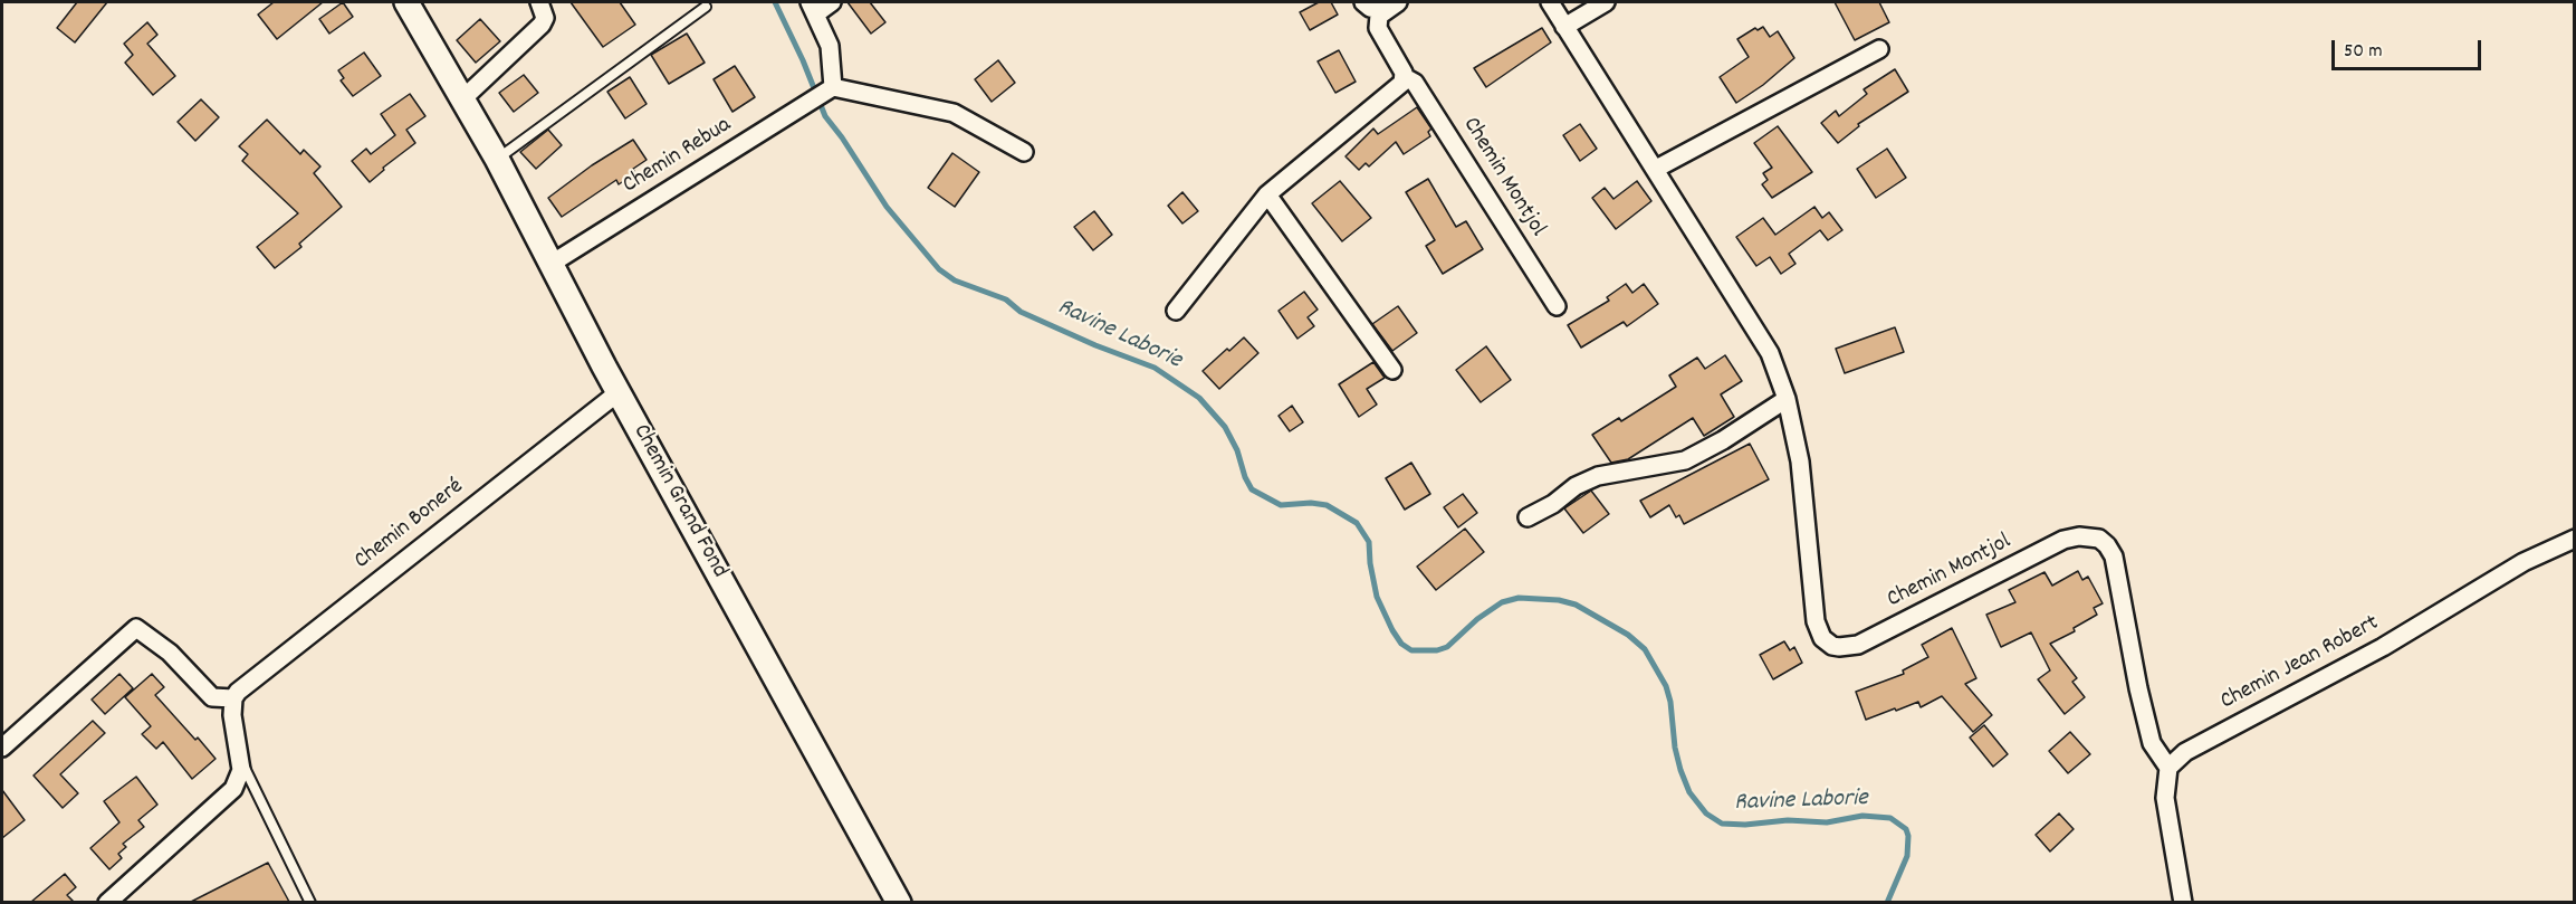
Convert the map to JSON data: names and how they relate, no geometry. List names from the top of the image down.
{
  "streets": {
    "street": [
      "Chemin Rebua",
      "Chemin Montjol",
      "Chemin Grand Fond",
      "Chemin Boneré",
      "Chemin Jean Robert"
    ]
  },
  "crossings": [
    ["Chemin Rebua", "Chemin Grand Fond"],
    ["Chemin Montjol", "Chemin Jean Robert"],
    ["Chemin Grand Fond", "Chemin Boneré"]
  ],
  "water": ["Ravine Laborie"],
  "scale_bar": "50 m"
}
